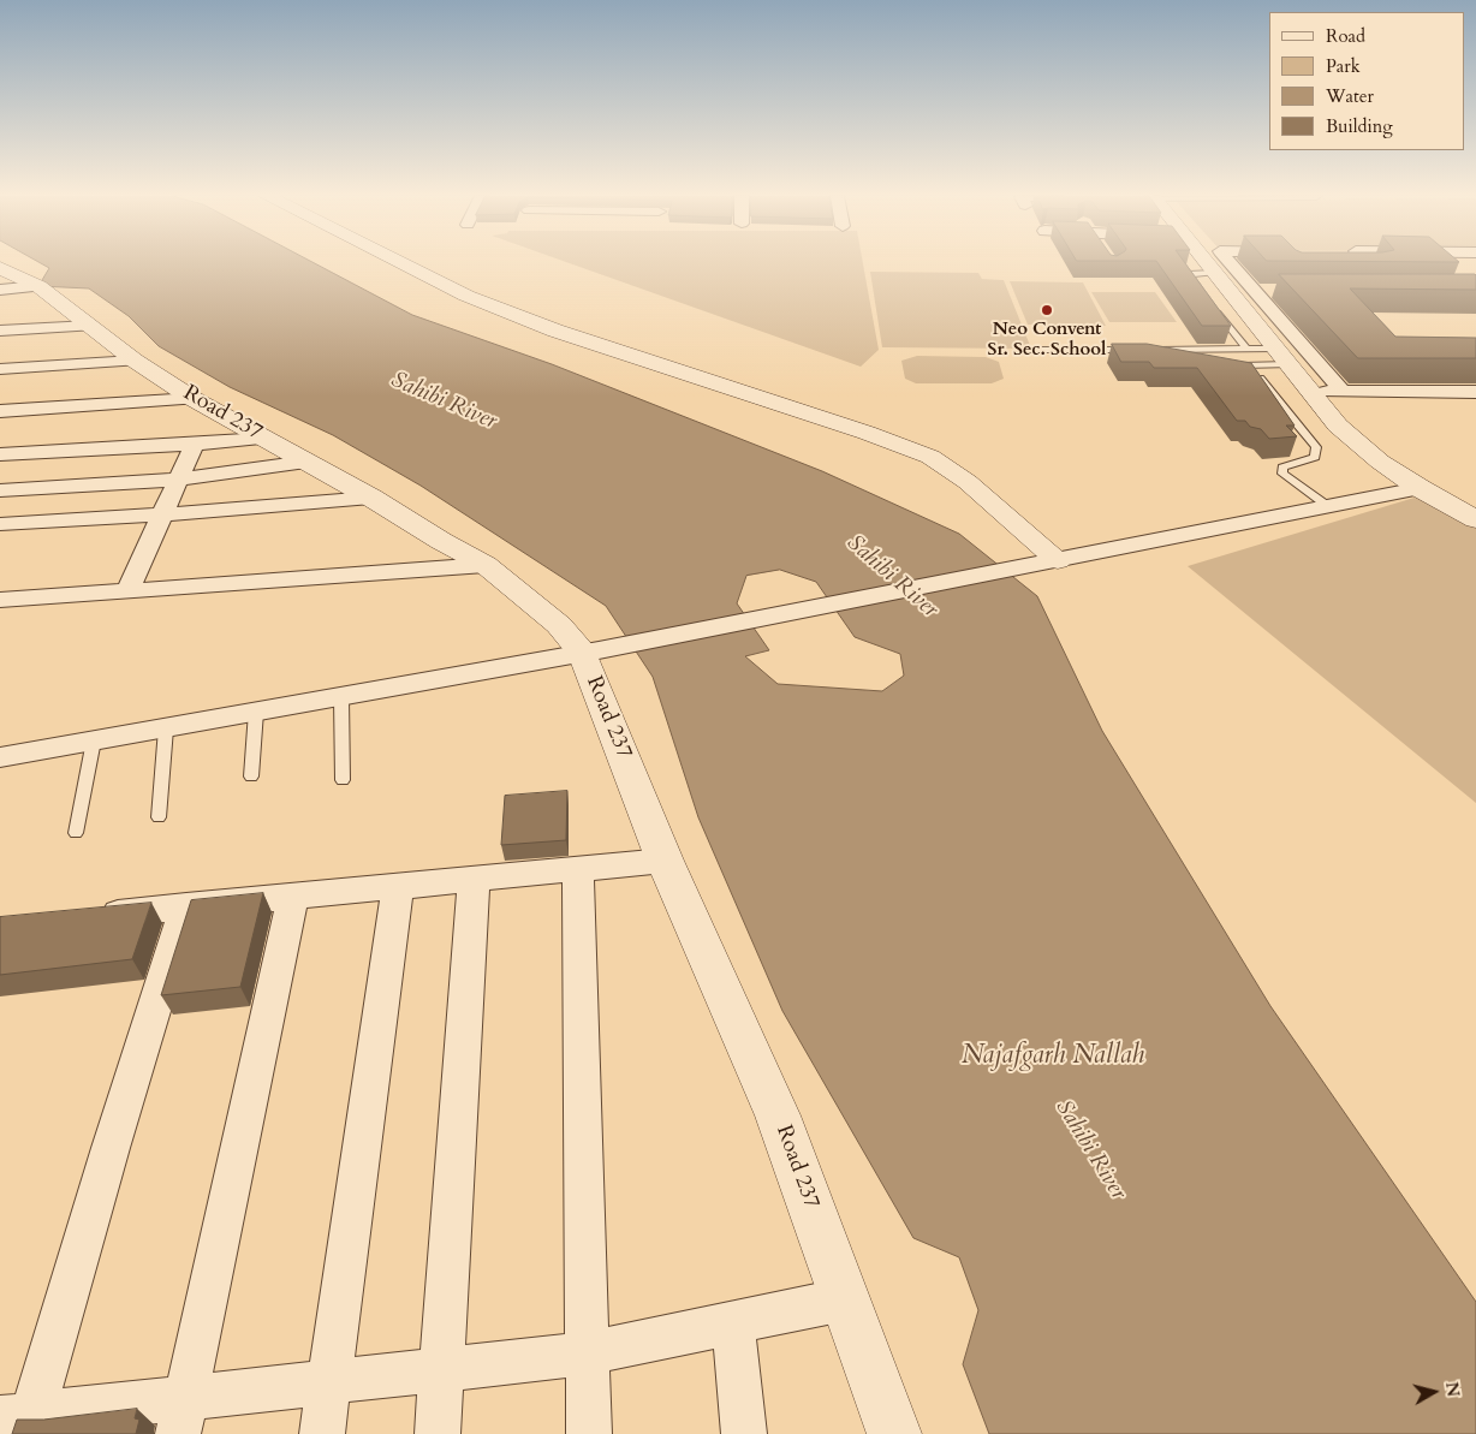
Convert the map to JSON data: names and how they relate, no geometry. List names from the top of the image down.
{
  "streets": {
    "street": ["Road 237"]
  },
  "water": ["Sahibi River", "Najafgarh Nallah"],
  "places": ["Neo Convent Sr. Sec. School"],
  "legend": [
    "Road",
    "Park",
    "Water",
    "Building"
  ],
  "north": "right"
}
